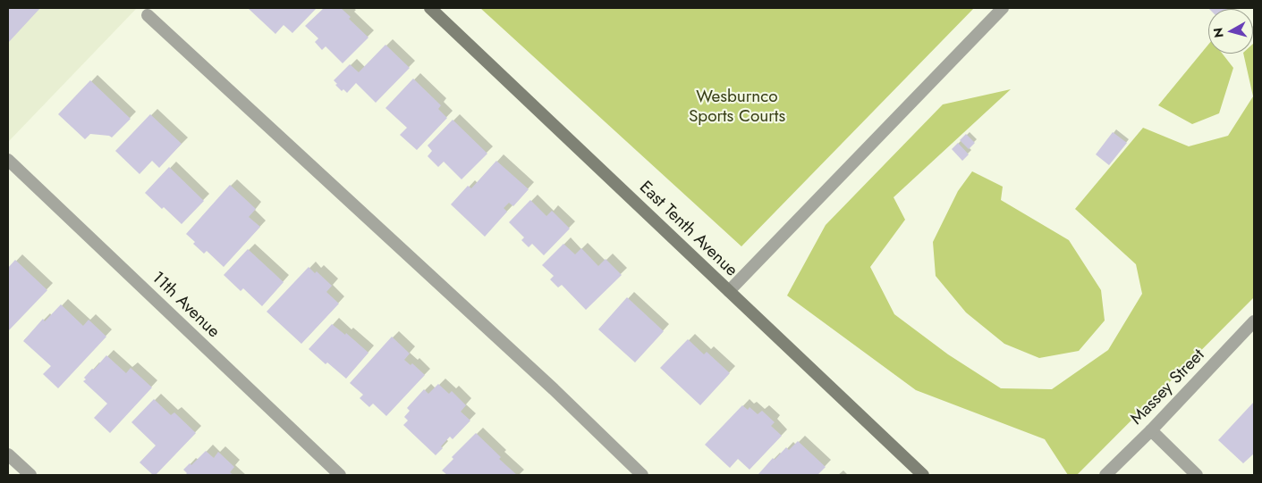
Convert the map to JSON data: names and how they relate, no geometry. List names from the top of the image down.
{
  "streets": {
    "main road": ["East Tenth Avenue"],
    "street": ["11th Avenue", "Massey Street"]
  },
  "parks": ["Wesburnco Sports Courts"],
  "north": "left"
}
